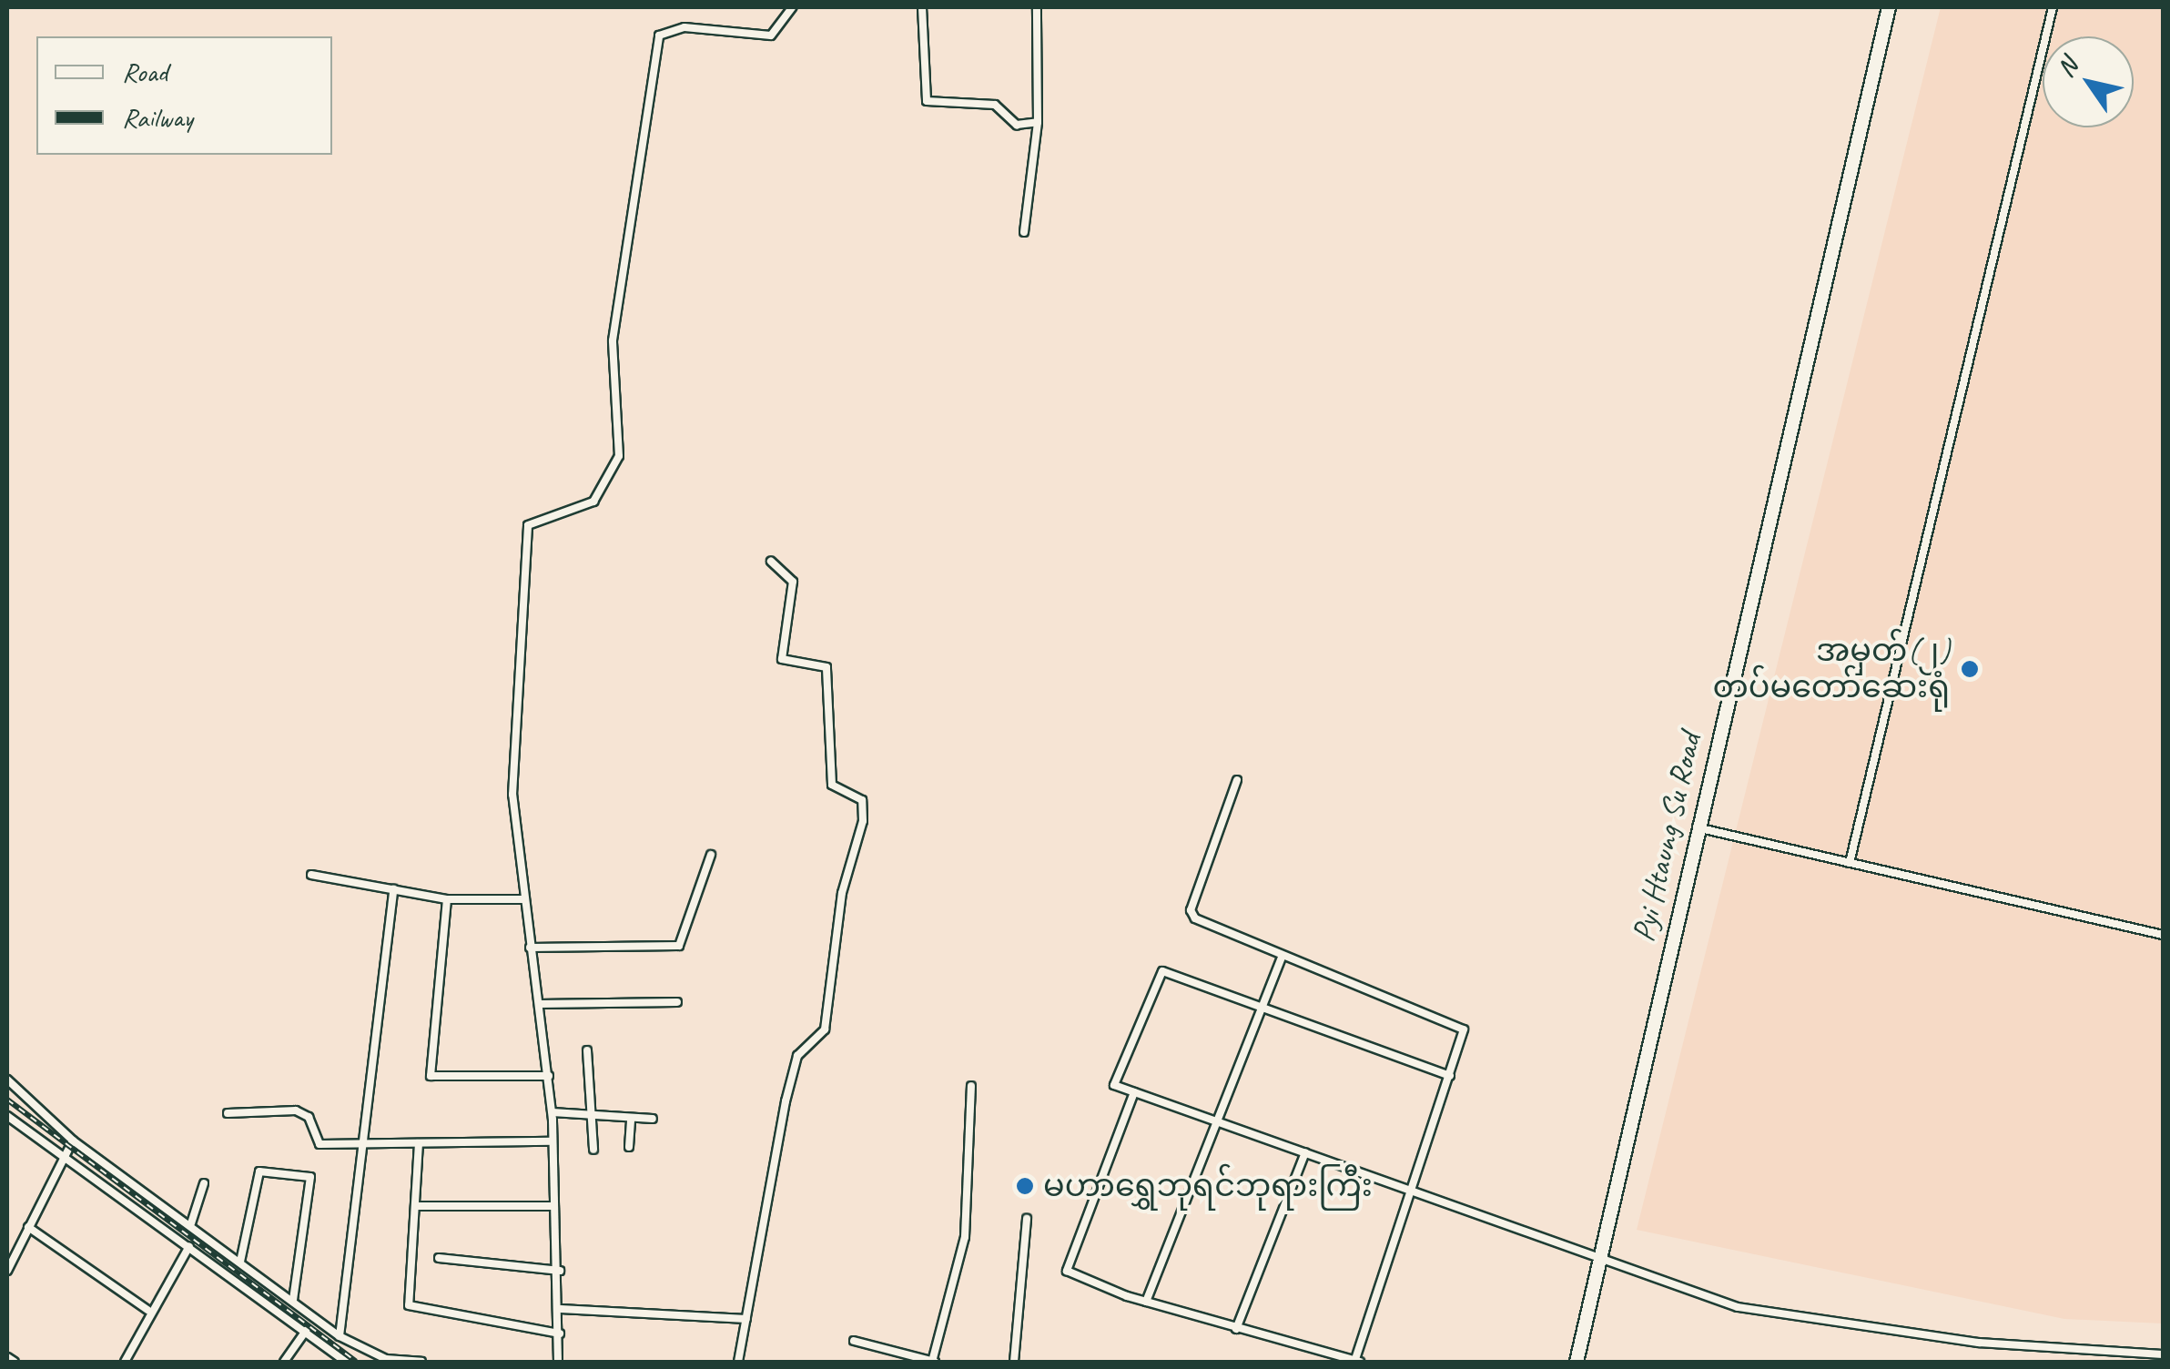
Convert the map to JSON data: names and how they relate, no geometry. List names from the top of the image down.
{
  "streets": {
    "highway": ["Pyi Htaung Su Road"]
  },
  "places": ["အမှတ်(၂) တပ်မတော်ဆေးရုံ", "မဟာရွှေဘုရင်ဘုရားကြီး"],
  "legend": ["Road", "Railway"],
  "north": "top left"
}
